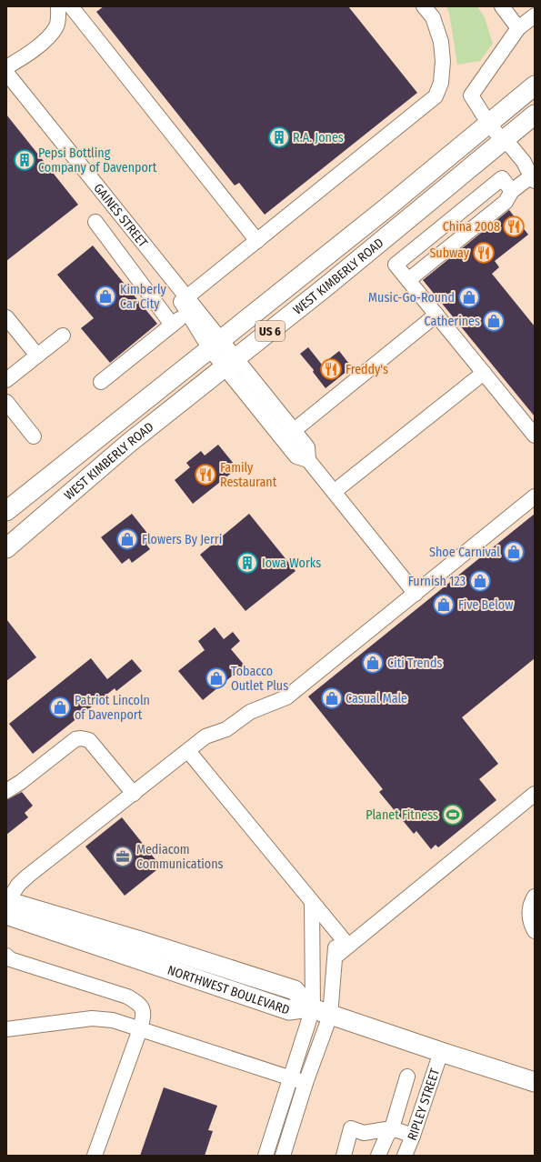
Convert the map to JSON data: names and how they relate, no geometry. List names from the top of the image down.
{
  "streets": {
    "main road": ["WEST KIMBERLY ROAD", "US 6"],
    "street": ["GAINES STREET", "RIPLEY STREET"]
  },
  "crossings": [
    ["GAINES STREET", "WEST KIMBERLY ROAD"]
  ],
  "places": {
    "building": ["R.A. Jones", "Pepsi Bottling Company of Davenport", "Iowa Works"],
    "restaurant": [
      "China 2008",
      "Subway",
      "Freddy's",
      "Family Restaurant"
    ],
    "shop": [
      "Kimberly Car City",
      "Music-Go-Round",
      "Catherines",
      "Flowers By Jerri",
      "Shoe Carnival",
      "Furnish 123",
      "Five Below",
      "Citi Trends",
      "Tobacco Outlet Plus",
      "Casual Male",
      "Patriot Lincoln of Davenport"
    ],
    "sports": ["Planet Fitness"],
    "office": ["Mediacom Communications"]
  }
}
